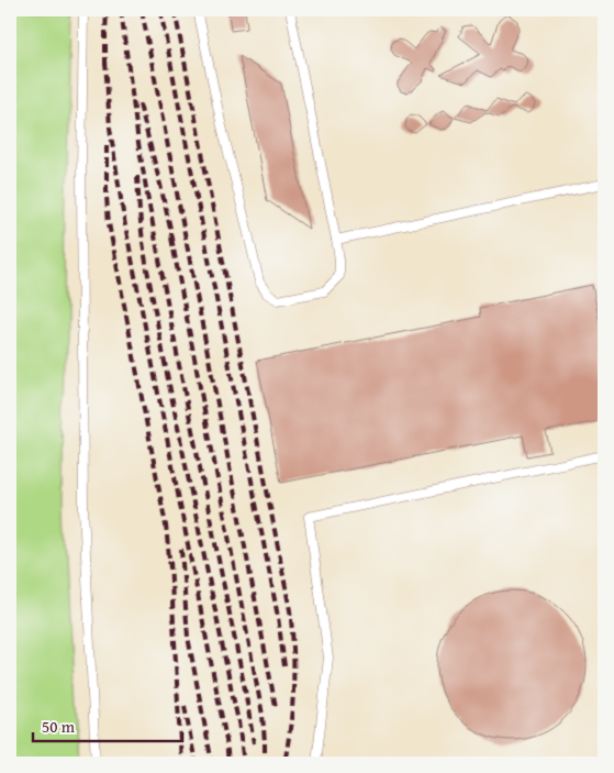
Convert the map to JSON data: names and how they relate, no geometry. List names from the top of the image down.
{
  "scale_bar": "50 m"
}
